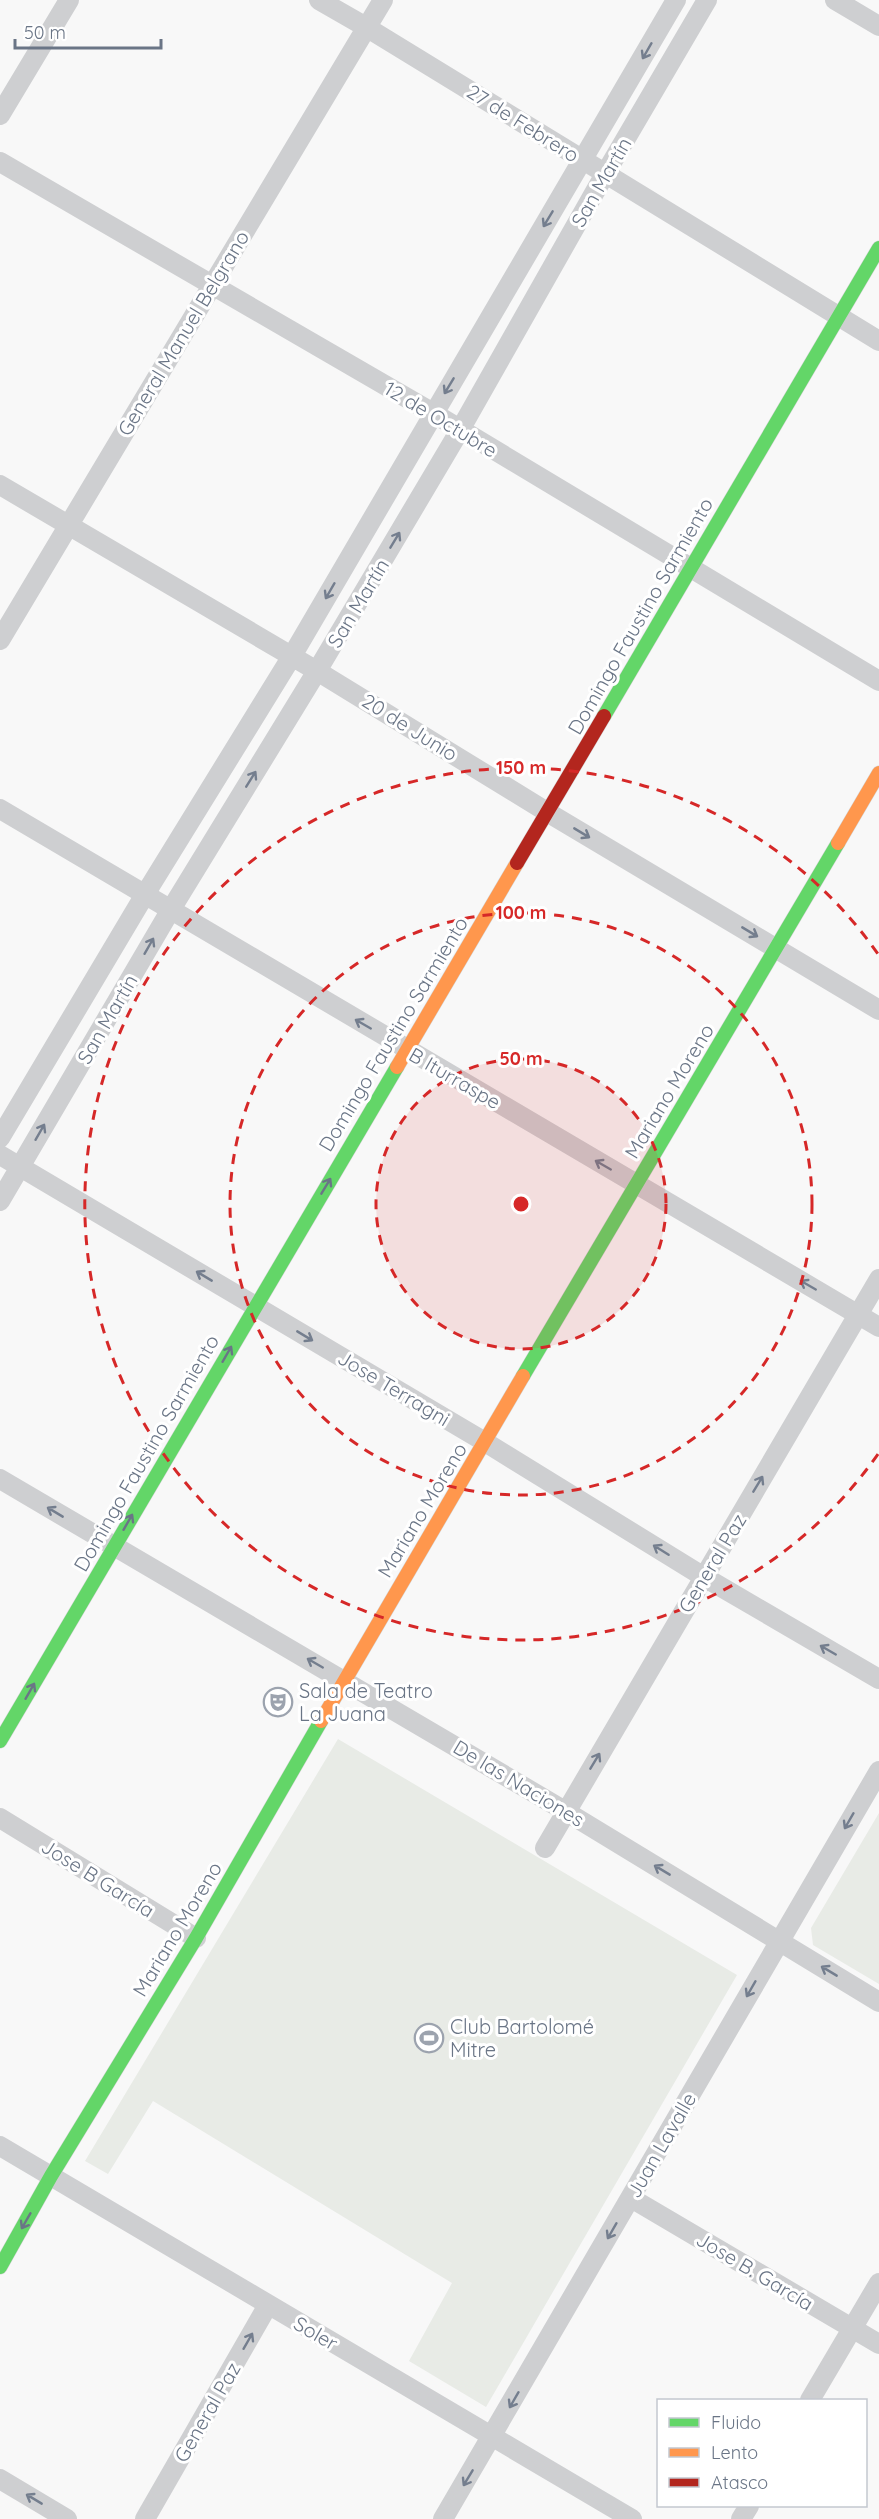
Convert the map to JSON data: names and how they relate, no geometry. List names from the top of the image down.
{
  "streets": {
    "street": [
      "27 de Febrero",
      "San Martín",
      "General Manuel Belgrano",
      "12 de Octubre",
      "Domingo Faustino Sarmiento",
      "20 de Junio",
      "B Iturraspe",
      "Mariano Moreno",
      "Jose Terragni",
      "General Paz",
      "De las Naciones",
      "Jose B García",
      "Juan Lavalle",
      "Jose B. García",
      "Soler"
    ]
  },
  "crossings": [
    ["27 de Febrero", "San Martín"],
    ["27 de Febrero", "General Manuel Belgrano"],
    ["27 de Febrero", "Domingo Faustino Sarmiento"],
    ["San Martín", "12 de Octubre"],
    ["San Martín", "20 de Junio"],
    ["San Martín", "B Iturraspe"],
    ["San Martín", "Jose Terragni"],
    ["General Manuel Belgrano", "12 de Octubre"],
    ["General Manuel Belgrano", "20 de Junio"],
    ["12 de Octubre", "Domingo Faustino Sarmiento"],
    ["Domingo Faustino Sarmiento", "20 de Junio"],
    ["Domingo Faustino Sarmiento", "B Iturraspe"],
    ["Domingo Faustino Sarmiento", "Jose Terragni"],
    ["Domingo Faustino Sarmiento", "De las Naciones"],
    ["20 de Junio", "Mariano Moreno"],
    ["B Iturraspe", "Mariano Moreno"],
    ["B Iturraspe", "General Paz"],
    ["Mariano Moreno", "Jose Terragni"],
    ["Mariano Moreno", "De las Naciones"],
    ["Mariano Moreno", "Jose B García"],
    ["Mariano Moreno", "Soler"],
    ["Jose Terragni", "General Paz"],
    ["General Paz", "De las Naciones"],
    ["General Paz", "Soler"],
    ["De las Naciones", "Juan Lavalle"],
    ["Juan Lavalle", "Jose B. García"],
    ["Juan Lavalle", "Soler"]
  ],
  "one_way": [
    "Domingo Faustino Sarmiento",
    "B Iturraspe",
    "General Paz",
    "De las Naciones",
    "Juan Lavalle"
  ],
  "places": {
    "theatre": ["Sala de Teatro La Juana"],
    "sports": ["Club Bartolomé Mitre"]
  },
  "legend": ["Fluido", "Lento", "Atasco"],
  "scale_bar": "50 m",
  "rings": ["150 m", "100 m", "50 m"]
}
